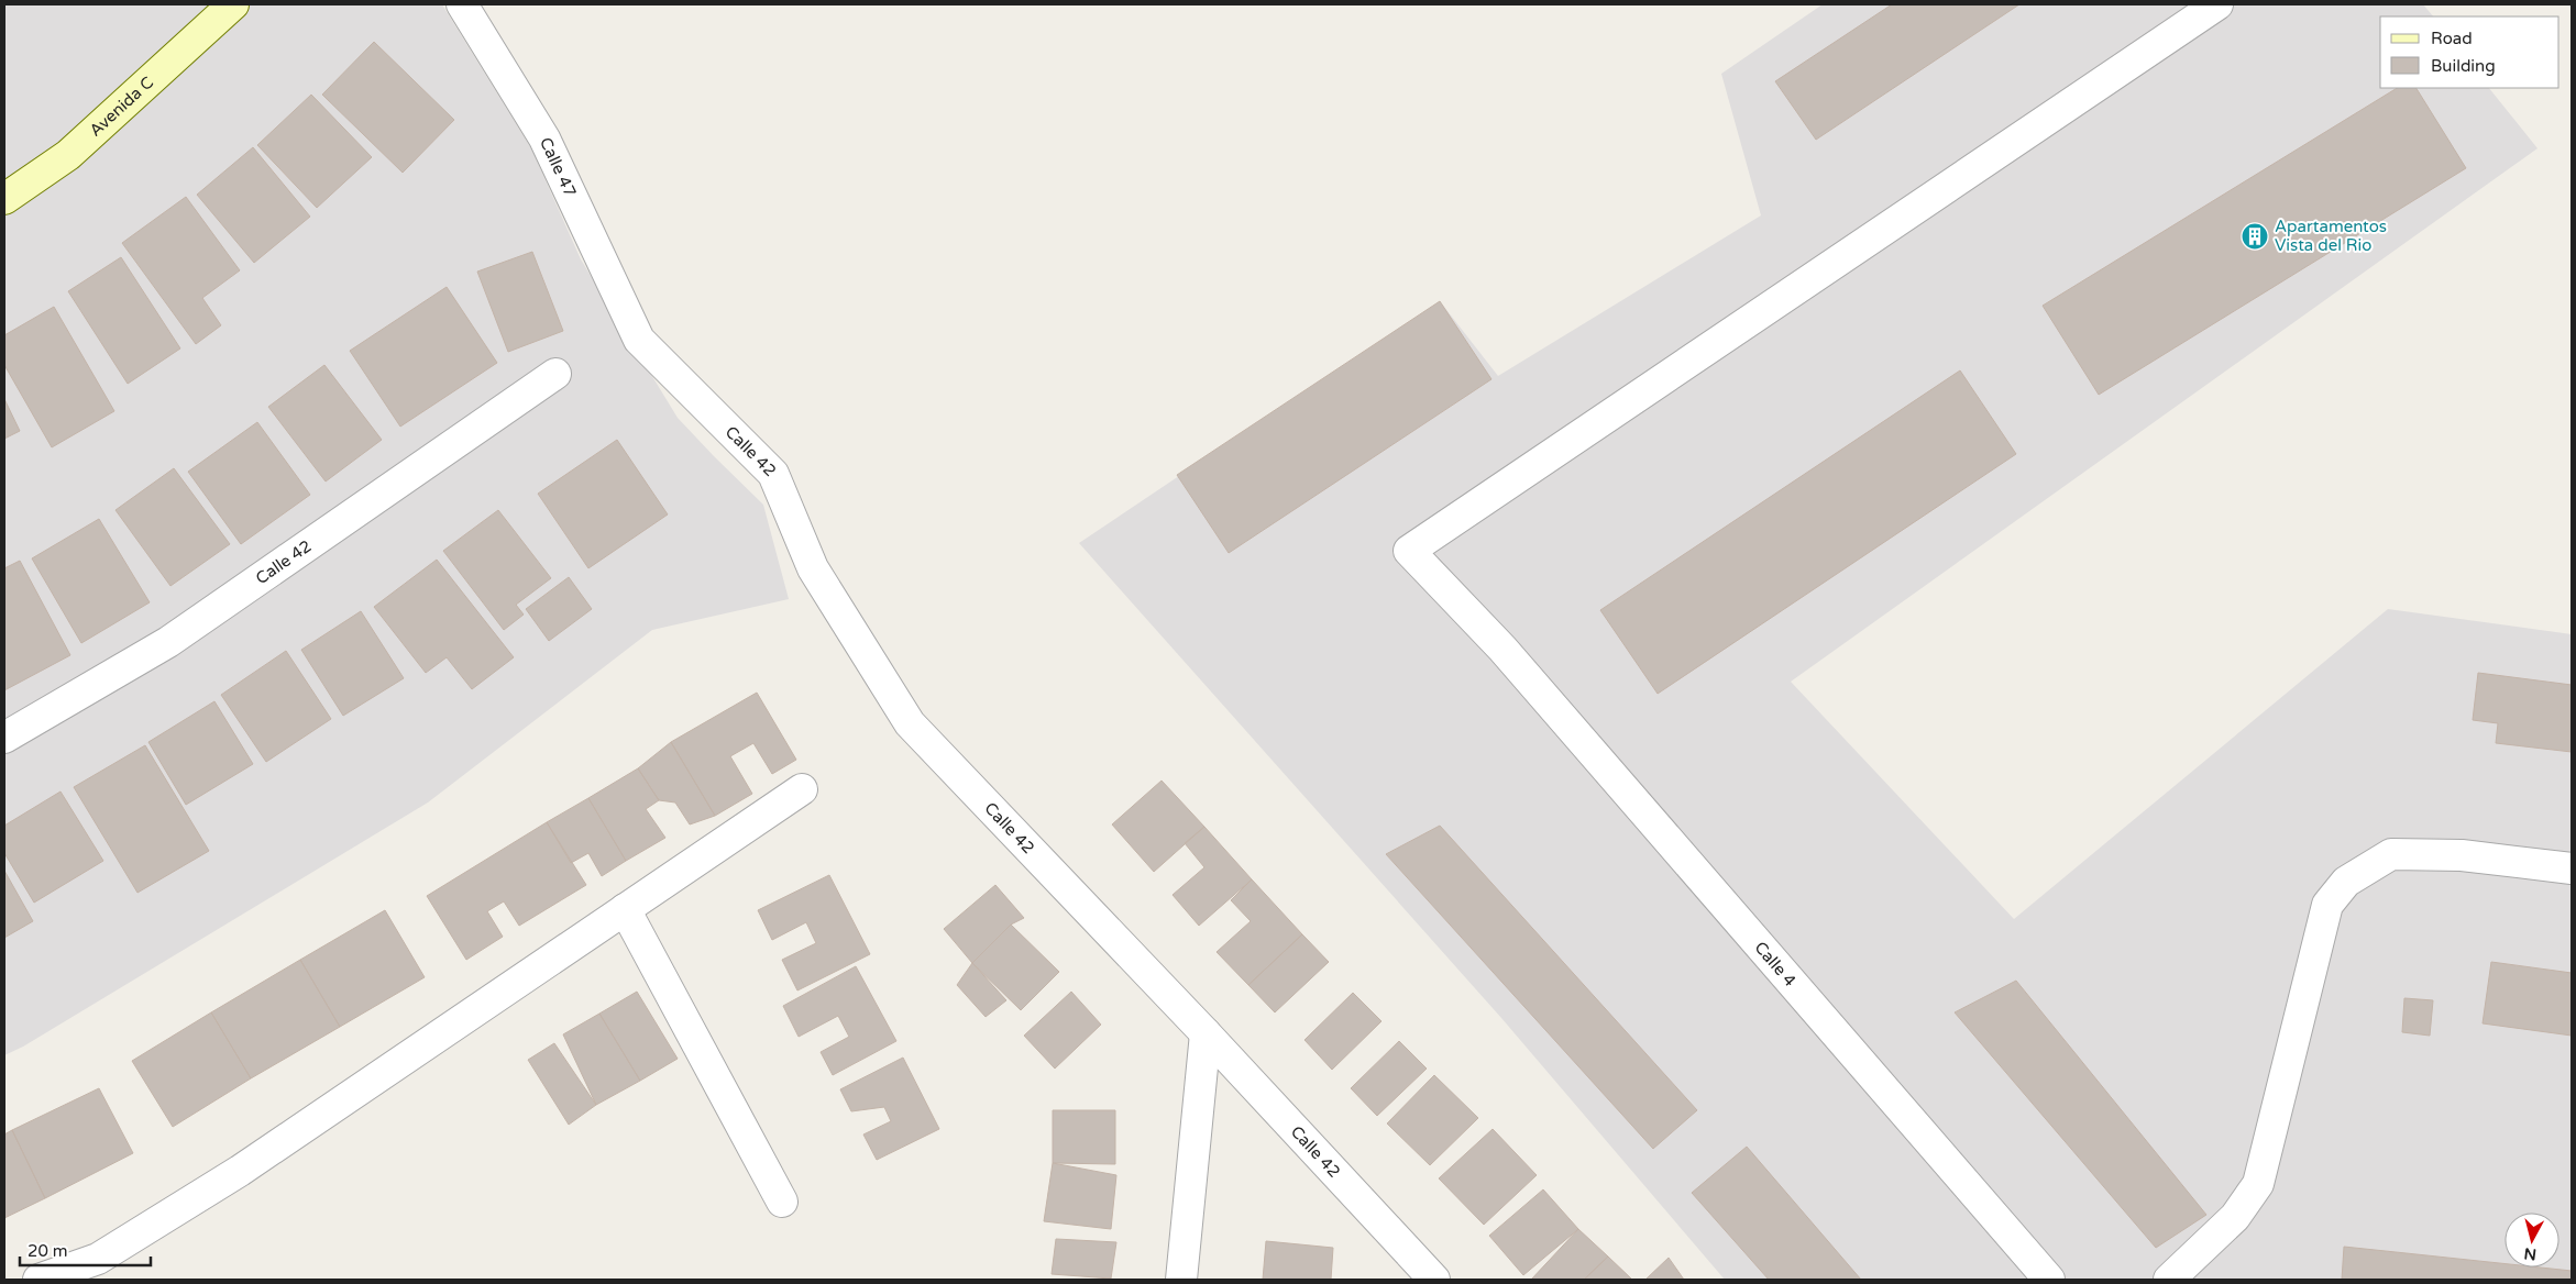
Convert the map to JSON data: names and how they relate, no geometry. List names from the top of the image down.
{
  "streets": {
    "street": [
      "Avenida C",
      "Calle 47",
      "Calle 42",
      "Calle 4"
    ]
  },
  "crossings": [
    ["Calle 47", "Calle 42"]
  ],
  "places": {
    "building": ["Apartamentos Vista del Rio"]
  },
  "legend": ["Road", "Building"],
  "scale_bar": "20 m",
  "north": "bottom"
}
